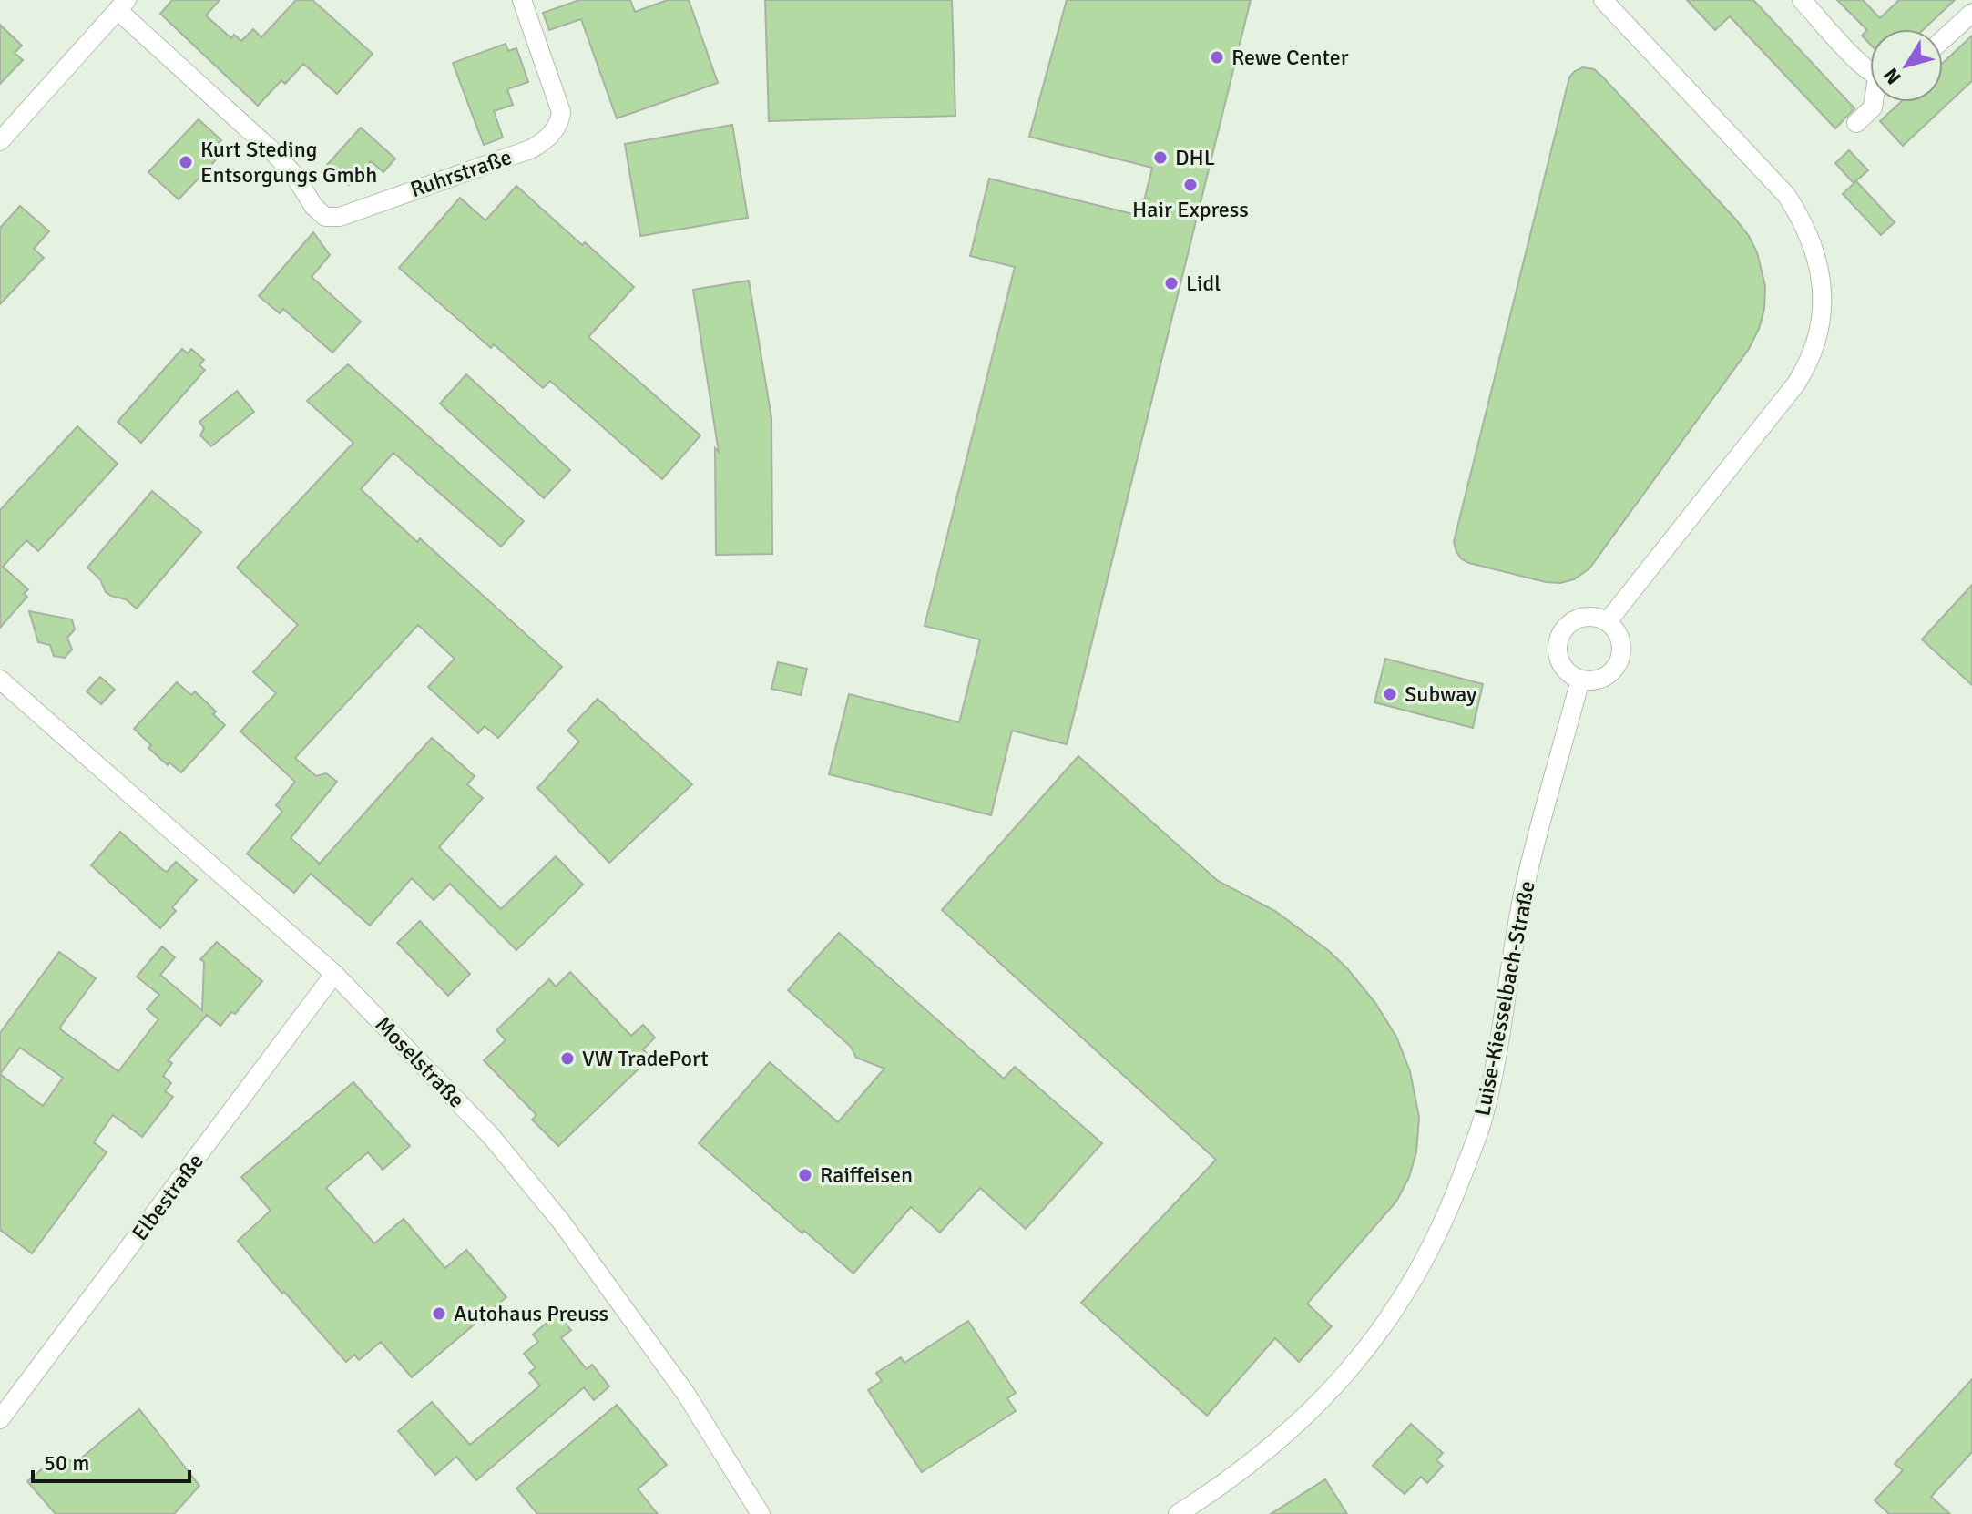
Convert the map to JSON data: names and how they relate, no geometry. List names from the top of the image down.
{
  "streets": {
    "street": [
      "Ruhrstraße",
      "Luise-Kiesselbach-Straße",
      "Moselstraße",
      "Elbestraße"
    ]
  },
  "crossings": [
    ["Moselstraße", "Elbestraße"]
  ],
  "places": [
    "Rewe Center",
    "DHL",
    "Kurt Steding Entsorgungs Gmbh",
    "Hair Express",
    "Lidl",
    "Subway",
    "VW TradePort",
    "Raiffeisen",
    "Autohaus Preuss"
  ],
  "scale_bar": "50 m",
  "north": "bottom left"
}
